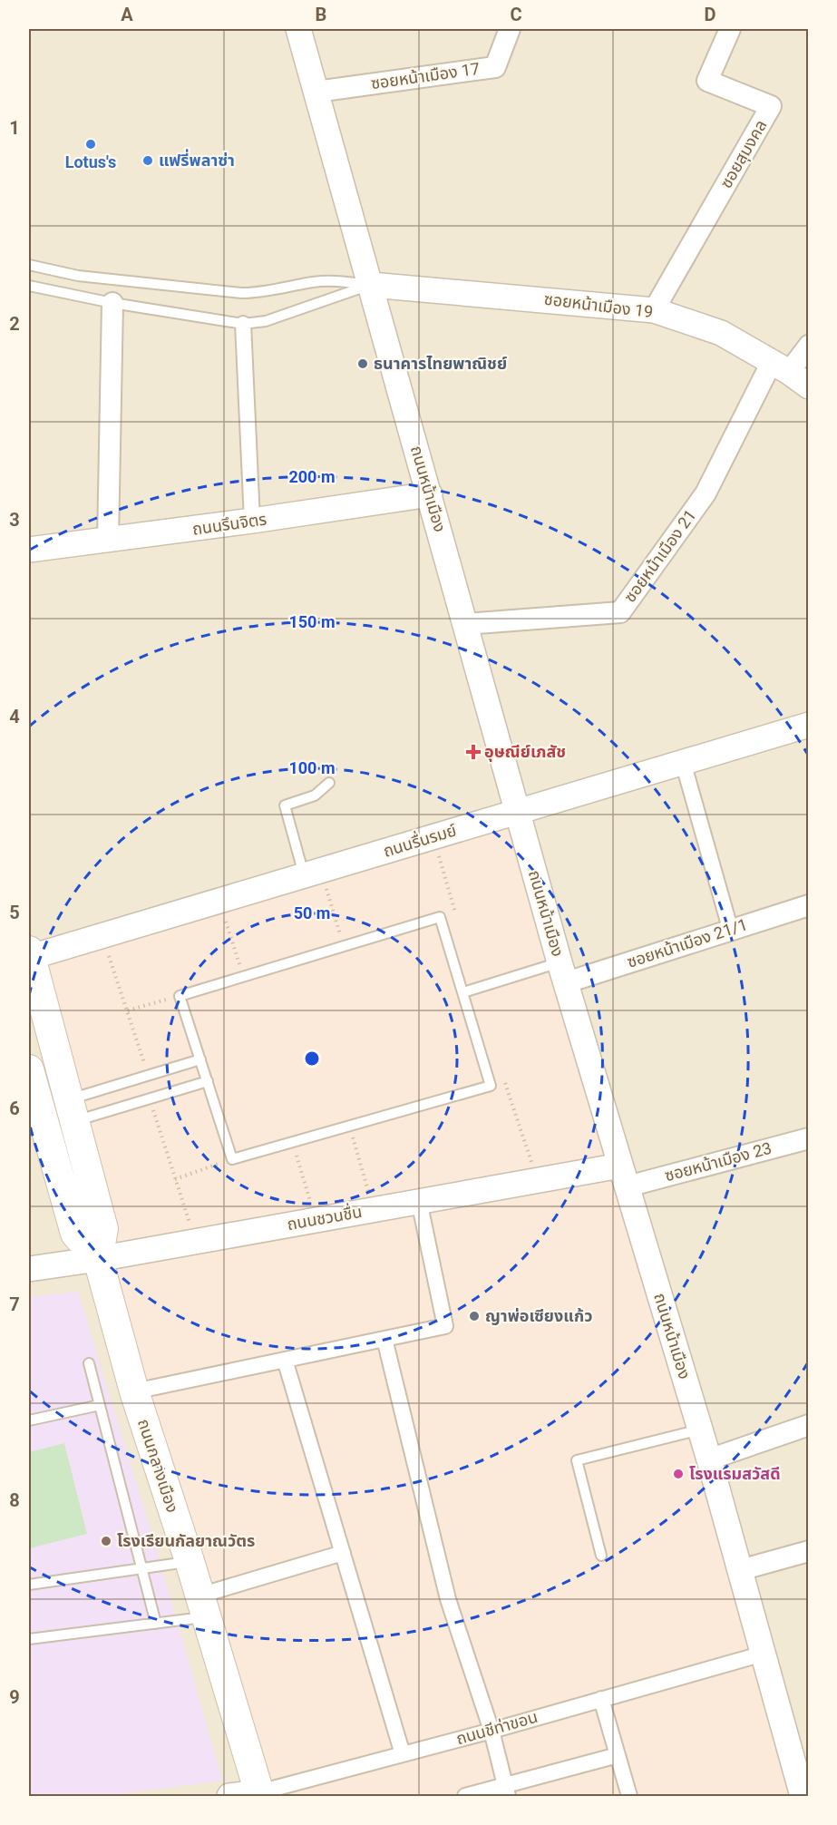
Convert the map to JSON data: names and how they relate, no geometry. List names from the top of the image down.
{
  "streets": {
    "main road": ["ถนนกลางเมือง"],
    "street": [
      "ซอยหน้าเมือง 17",
      "ซอยสุมงคล",
      "ซอยหน้าเมือง 19",
      "ถนนหน้าเมือง",
      "ถนนรึนจิตร",
      "ซอยหน้าเมือง 21",
      "ถนนรื่นรมย์",
      "ซอยหน้าเมือง 21/1",
      "ซอยหน้าเมือง 23",
      "ถนนชวนชื่น",
      "ถนนชีท่าขอน"
    ]
  },
  "crossings": [
    ["ซอยหน้าเมือง 17", "ถนนหน้าเมือง"],
    ["ซอยสุมงคล", "ซอยหน้าเมือง 19"],
    ["ซอยหน้าเมือง 19", "ถนนหน้าเมือง"],
    ["ซอยหน้าเมือง 19", "ซอยหน้าเมือง 21"],
    ["ถนนหน้าเมือง", "ถนนรึนจิตร"],
    ["ถนนหน้าเมือง", "ซอยหน้าเมือง 21"],
    ["ถนนหน้าเมือง", "ถนนรื่นรมย์"],
    ["ถนนหน้าเมือง", "ซอยหน้าเมือง 21/1"],
    ["ถนนหน้าเมือง", "ซอยหน้าเมือง 23"],
    ["ถนนหน้าเมือง", "ถนนชวนชื่น"],
    ["ถนนหน้าเมือง", "ถนนชีท่าขอน"],
    ["ถนนรื่นรมย์", "ถนนกลางเมือง"],
    ["ซอยหน้าเมือง 23", "ถนนชวนชื่น"],
    ["ถนนชวนชื่น", "ถนนกลางเมือง"],
    ["ถนนกลางเมือง", "ถนนชีท่าขอน"]
  ],
  "places": {
    "other": [
      "Lotus's",
      "แฟรี่พลาซ่า",
      "ธนาคารไทยพาณิชย์",
      "ญาพ่อเซียงแก้ว",
      "โรงแรมสวัสดี",
      "โรงเรียนกัลยาณวัตร"
    ],
    "health": ["อุษณีย์เภสัช"]
  },
  "grid": {
    "columns": [
      "A",
      "B",
      "C",
      "D"
    ],
    "rows": [
      "1",
      "2",
      "3",
      "4",
      "5",
      "6",
      "7",
      "8",
      "9"
    ]
  },
  "rings": [
    "200 m",
    "150 m",
    "100 m",
    "50 m"
  ]
}
